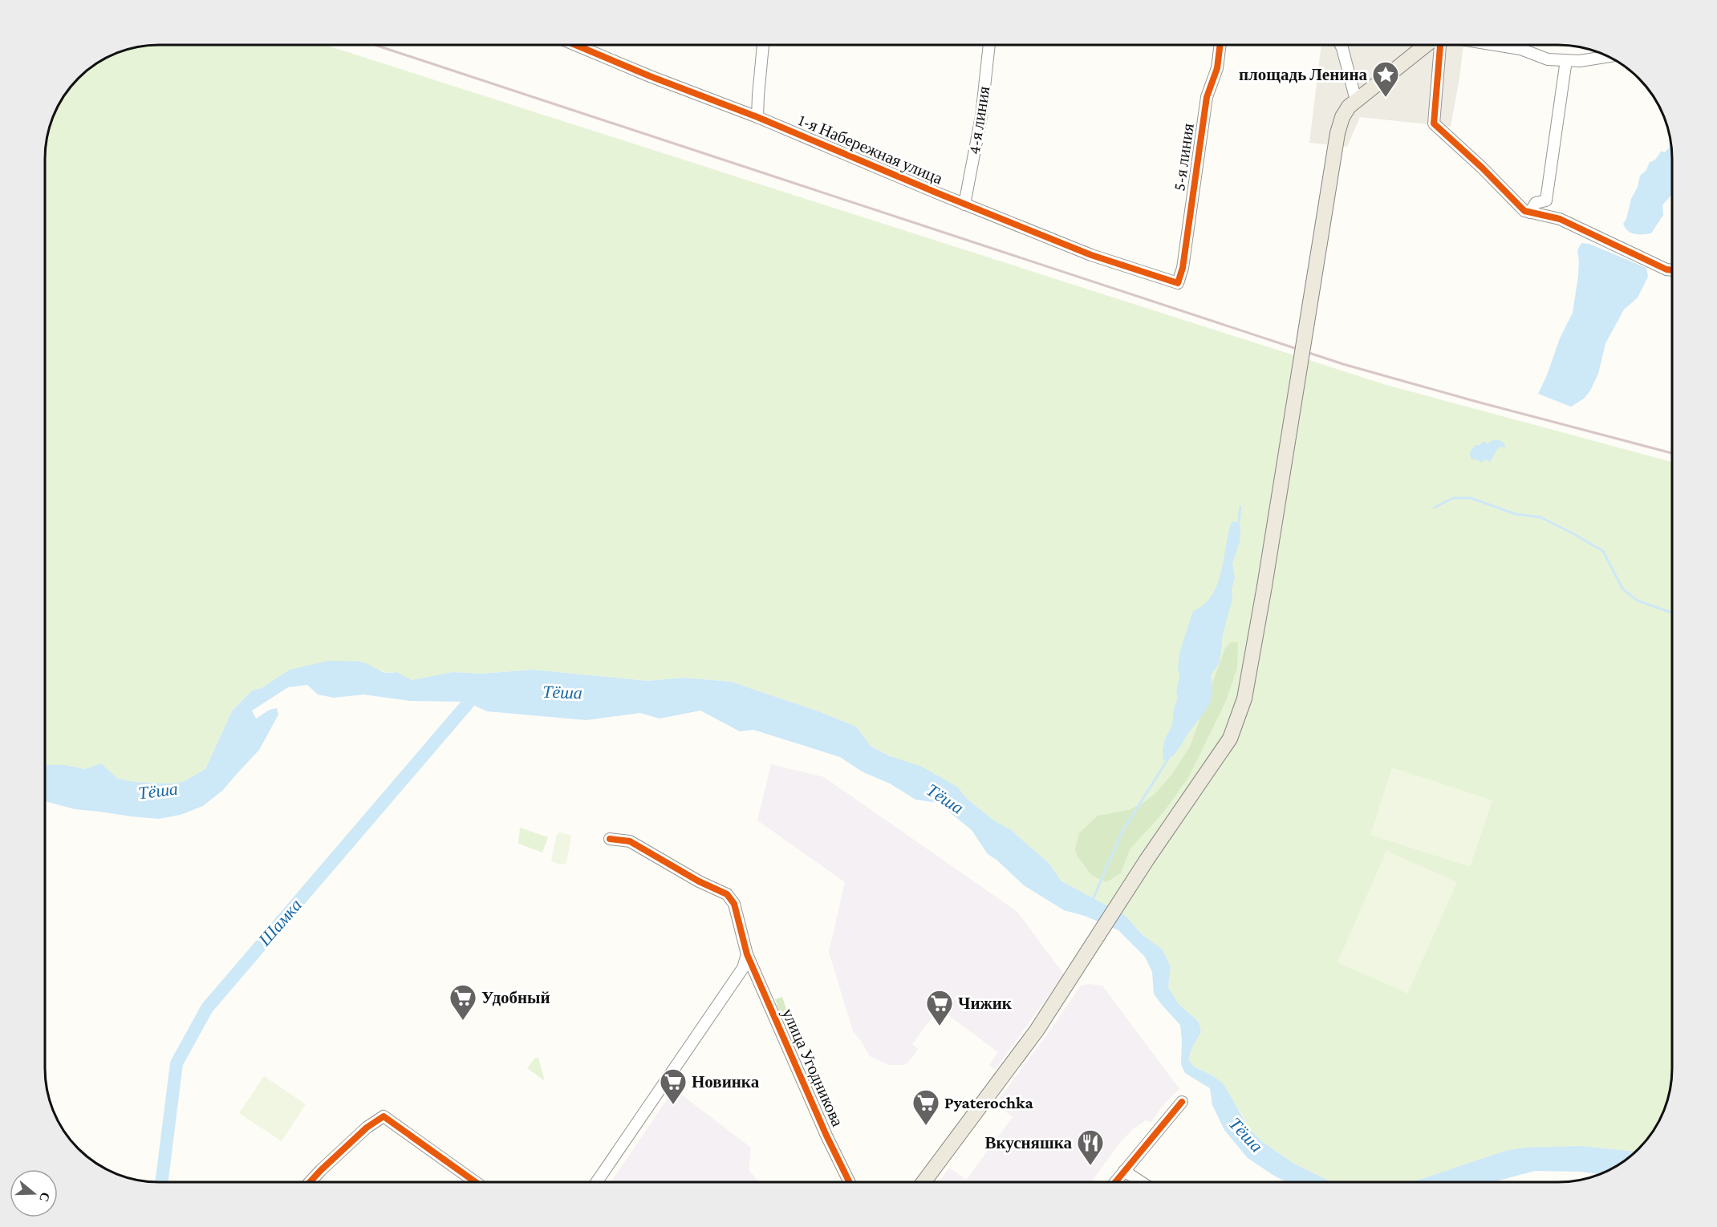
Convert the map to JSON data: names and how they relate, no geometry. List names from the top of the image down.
{
  "streets": {
    "street": [
      "4-я линия",
      "1-я Набережная улица",
      "5-я линия",
      "улица Угодникова"
    ]
  },
  "crossings": [
    ["4-я линия", "1-я Набережная улица"],
    ["1-я Набережная улица", "5-я линия"]
  ],
  "water": ["Тёша", "Шамка"],
  "places": {
    "place": ["площадь Ленина"],
    "supermarket": [
      "Удобный",
      "Чижик",
      "Новинка",
      "Pyaterochka"
    ],
    "restaurant": ["Вкусняшка"]
  },
  "north": "right"
}
